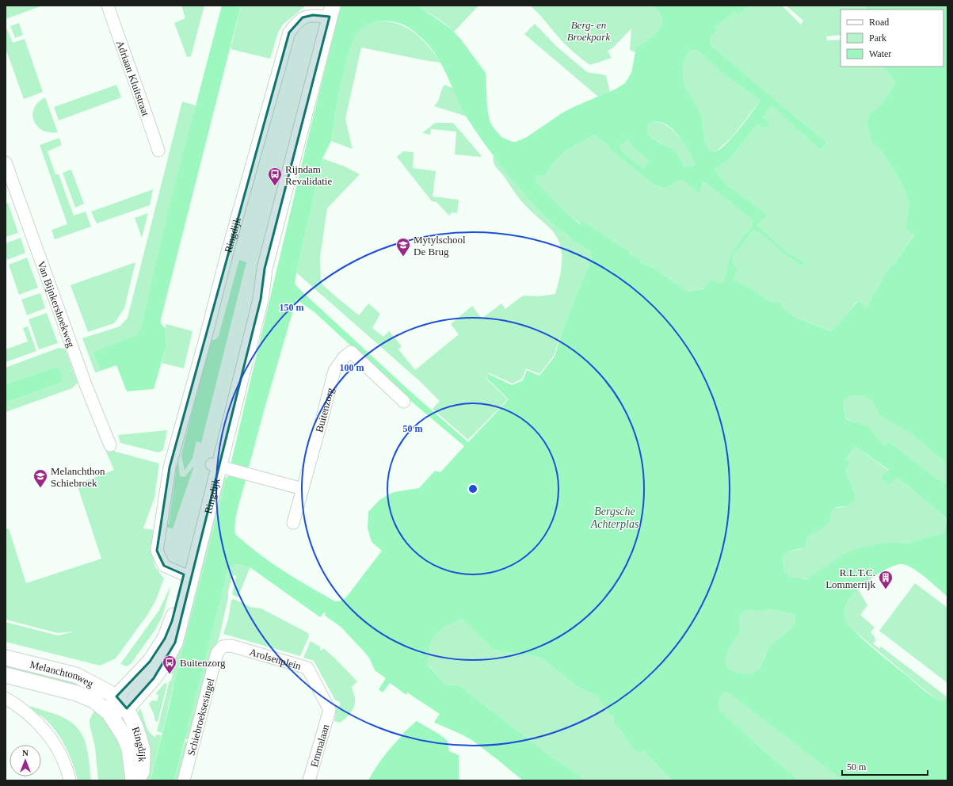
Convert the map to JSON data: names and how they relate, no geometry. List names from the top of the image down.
{
  "streets": {
    "street": [
      "Adriaan Kluitstraat",
      "Ringdijk",
      "Van Bijnkershoekweg",
      "Buitenzorg",
      "Arolsenplein",
      "Melanchtonweg",
      "Schiebroeksesingel",
      "Emmalaan"
    ]
  },
  "crossings": [
    ["Ringdijk", "Melanchtonweg"],
    ["Arolsenplein", "Schiebroeksesingel"],
    ["Arolsenplein", "Emmalaan"]
  ],
  "water": ["Bergsche Achterplas"],
  "parks": ["Berg- en Broekpark"],
  "places": {
    "bus stop": ["Rijndam Revalidatie", "Buitenzorg"],
    "school or university": ["Mytylschool De Brug", "Melanchthon Schiebroek"],
    "building": ["R.L.T.C. Lommerrijk"]
  },
  "legend": ["Road", "Park", "Water"],
  "scale_bar": "50 m",
  "north": "top",
  "rings": ["150 m", "100 m", "50 m"]
}
